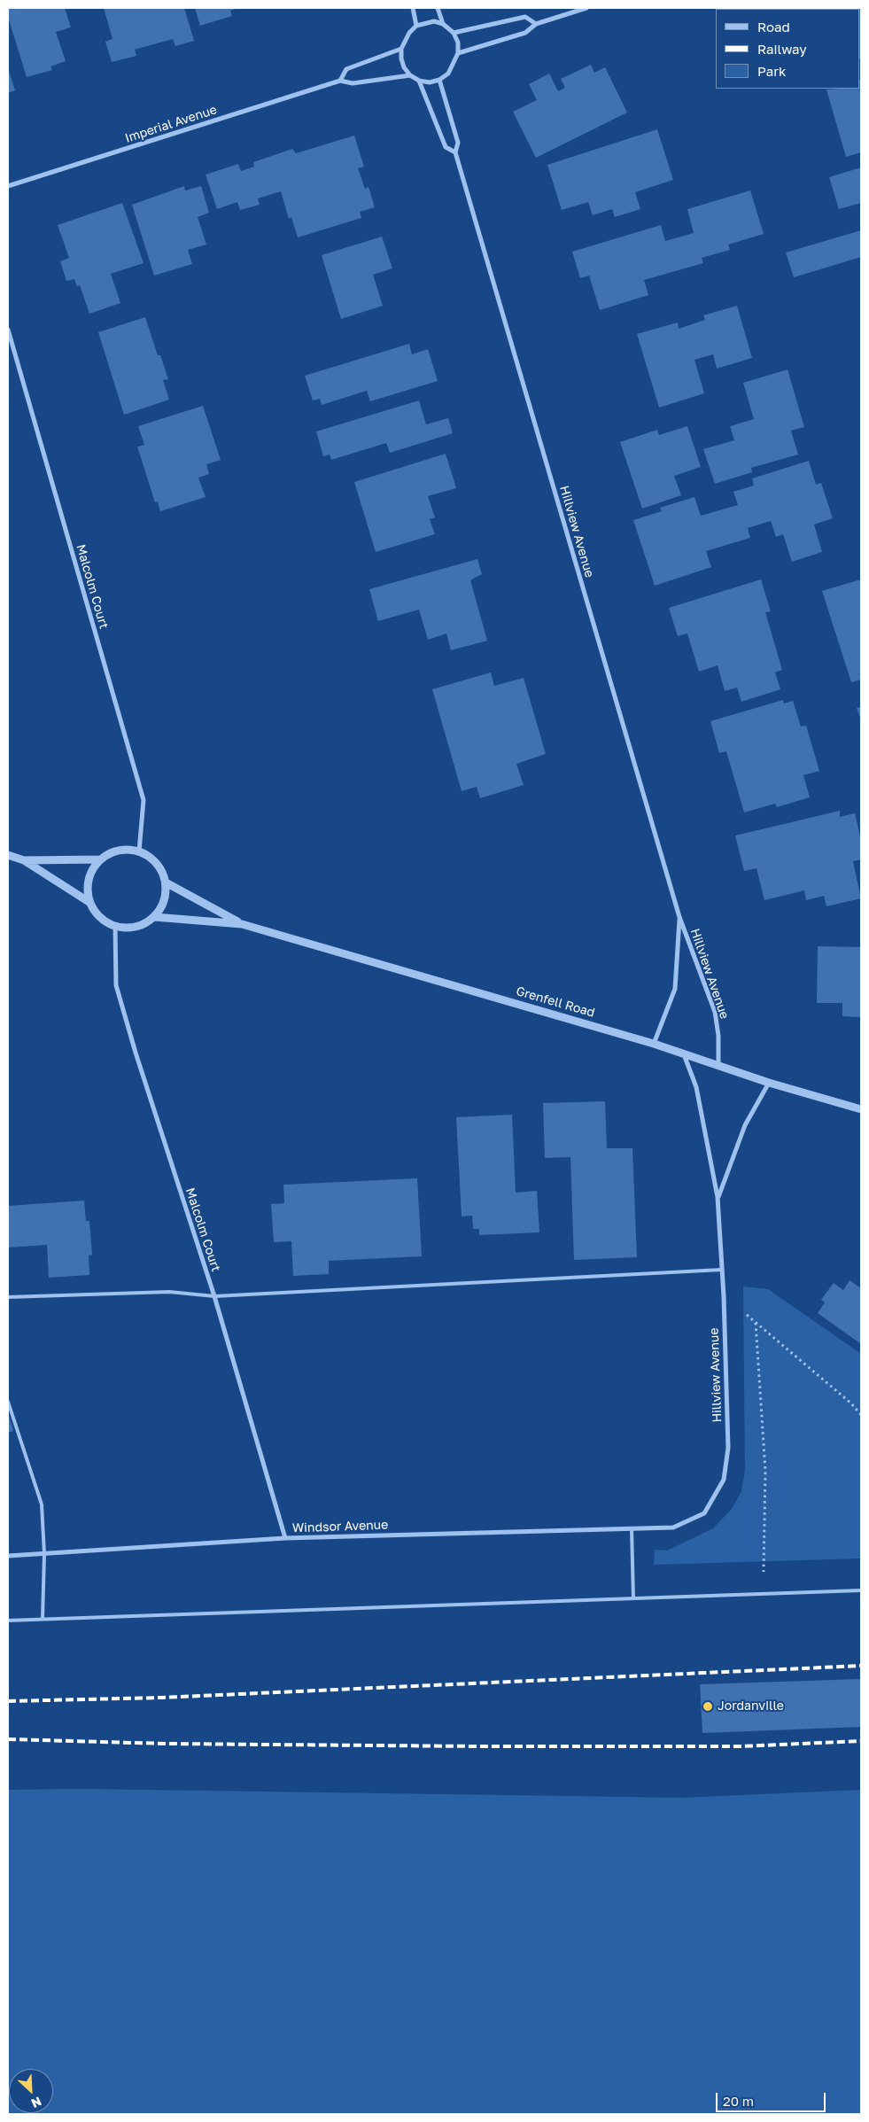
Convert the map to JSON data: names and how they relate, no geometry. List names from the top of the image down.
{
  "streets": {
    "street": [
      "Imperial Avenue",
      "Hillview Avenue",
      "Malcolm Court",
      "Grenfell Road",
      "Windsor Avenue"
    ]
  },
  "crossings": [
    ["Imperial Avenue", "Hillview Avenue"],
    ["Hillview Avenue", "Grenfell Road"],
    ["Hillview Avenue", "Windsor Avenue"],
    ["Malcolm Court", "Grenfell Road"],
    ["Malcolm Court", "Windsor Avenue"]
  ],
  "places": ["Jordanville"],
  "legend": ["Road", "Railway", "Park"],
  "scale_bar": "20 m",
  "north": "bottom right"
}
